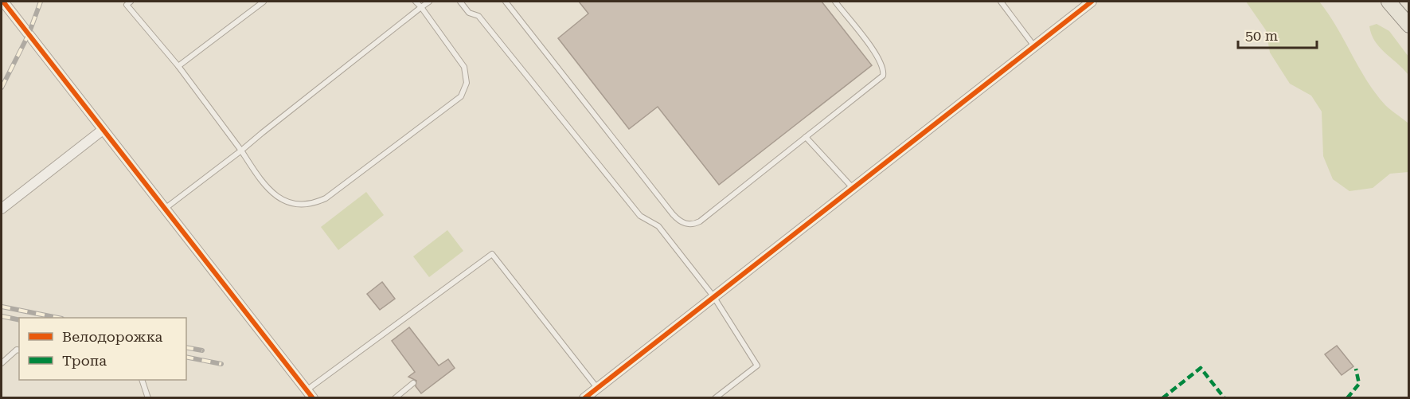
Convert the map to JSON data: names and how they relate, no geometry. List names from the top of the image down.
{
  "legend": ["Велодорожка", "Тропа"],
  "scale_bar": "50 m"
}
